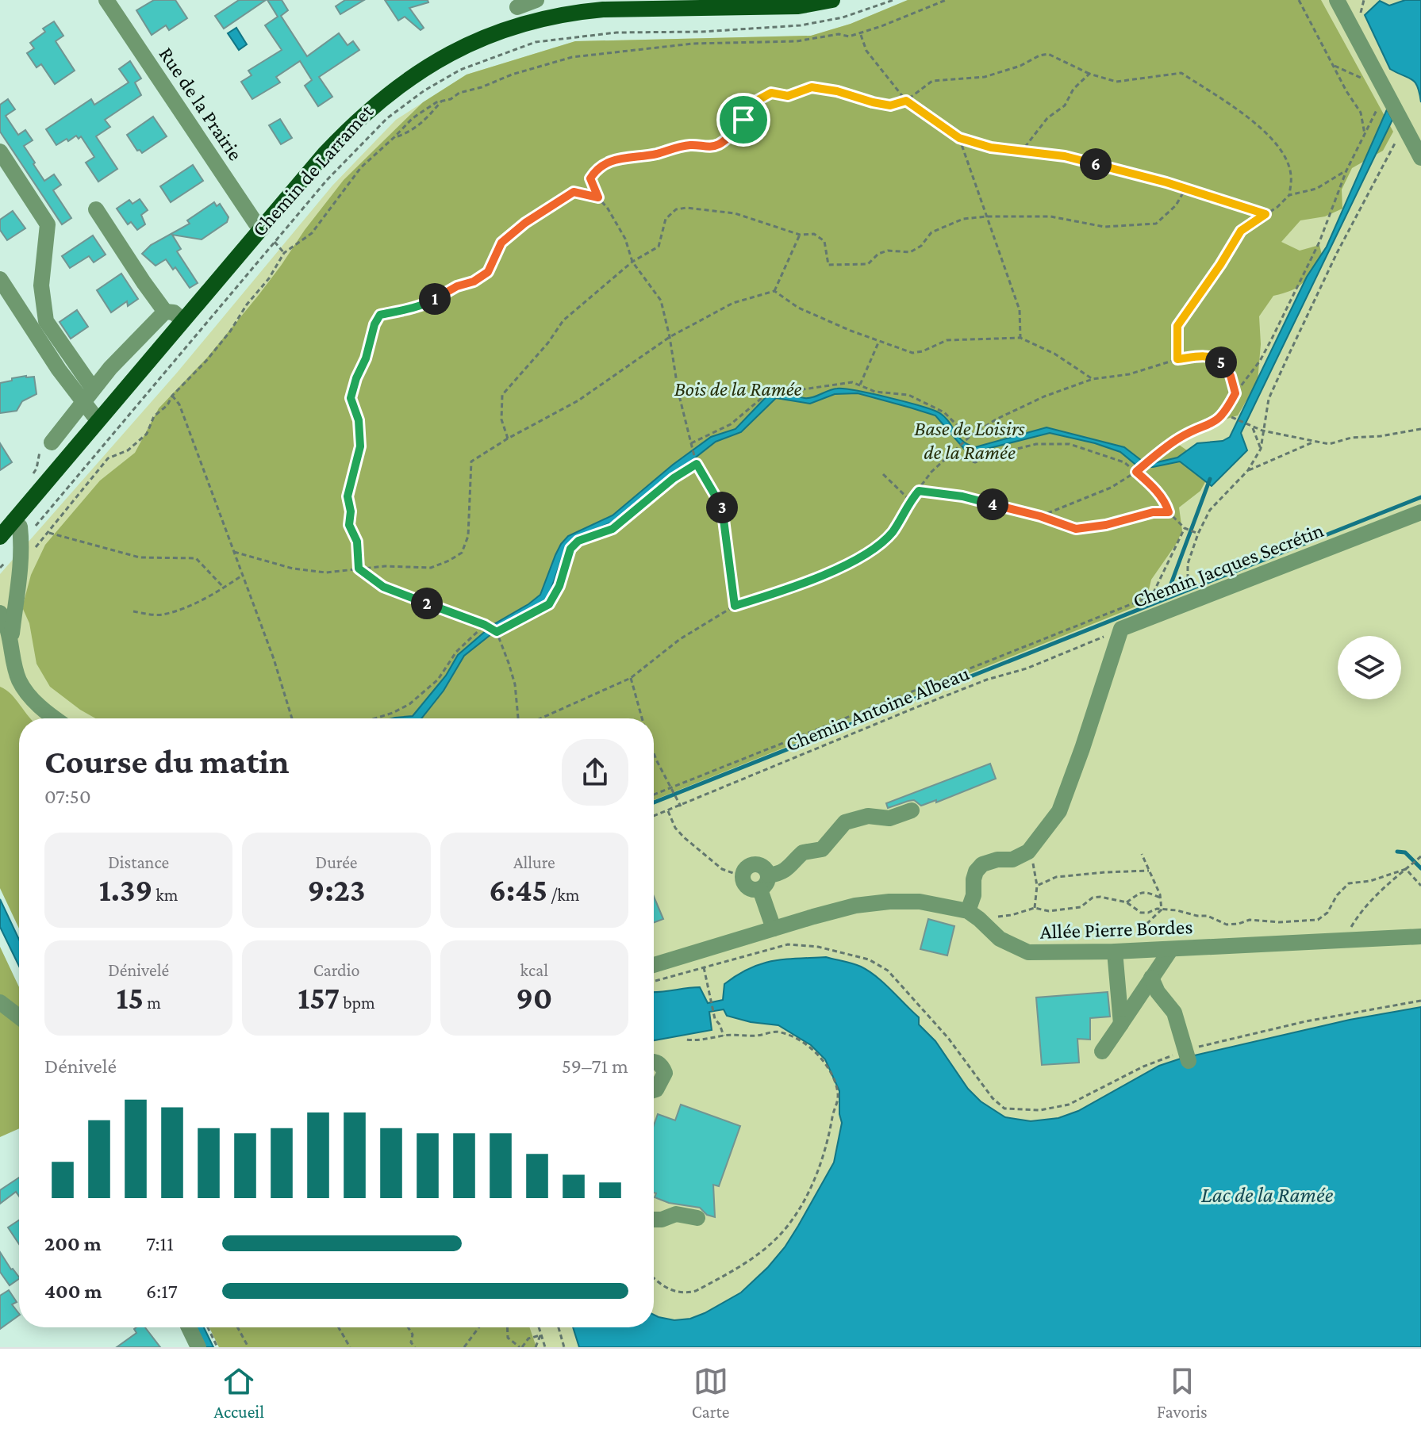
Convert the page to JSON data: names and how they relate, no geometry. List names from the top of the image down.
{
  "streets": {
    "main road": ["Chemin de Larramet"],
    "street": ["Rue de la Prairie", "Chemin Jacques Secrétin", "Allée Pierre Bordes"],
    "path": ["Chemin Antoine Albeau"]
  },
  "crossings": [
    ["Rue de la Prairie", "Chemin de Larramet"],
    ["Chemin Jacques Secrétin", "Chemin Antoine Albeau"]
  ],
  "water": ["Lac de la Ramée"],
  "parks": ["Bois de la Ramée", "Base de Loisirs de la Ramée"],
  "page": {
    "pins": [
      "6",
      "1",
      "5",
      "4",
      "3",
      "2"
    ],
    "heading": ["Course du matin", "07:50"],
    "stats": [
      ["Distance", "1.39 km"],
      ["Durée", "9:23"],
      ["Allure", "6:45 /km"],
      ["Dénivelé", "15 m"],
      ["Cardio", "157 bpm"],
      ["kcal", "90"]
    ],
    "chart": ["Dénivelé", "59–71 m"],
    "list": [
      {
        "name": "200 m",
        "note": "7:11"
      },
      {
        "name": "400 m",
        "note": "6:17"
      }
    ],
    "tabs": ["Accueil", "Carte", "Favoris"]
  }
}
